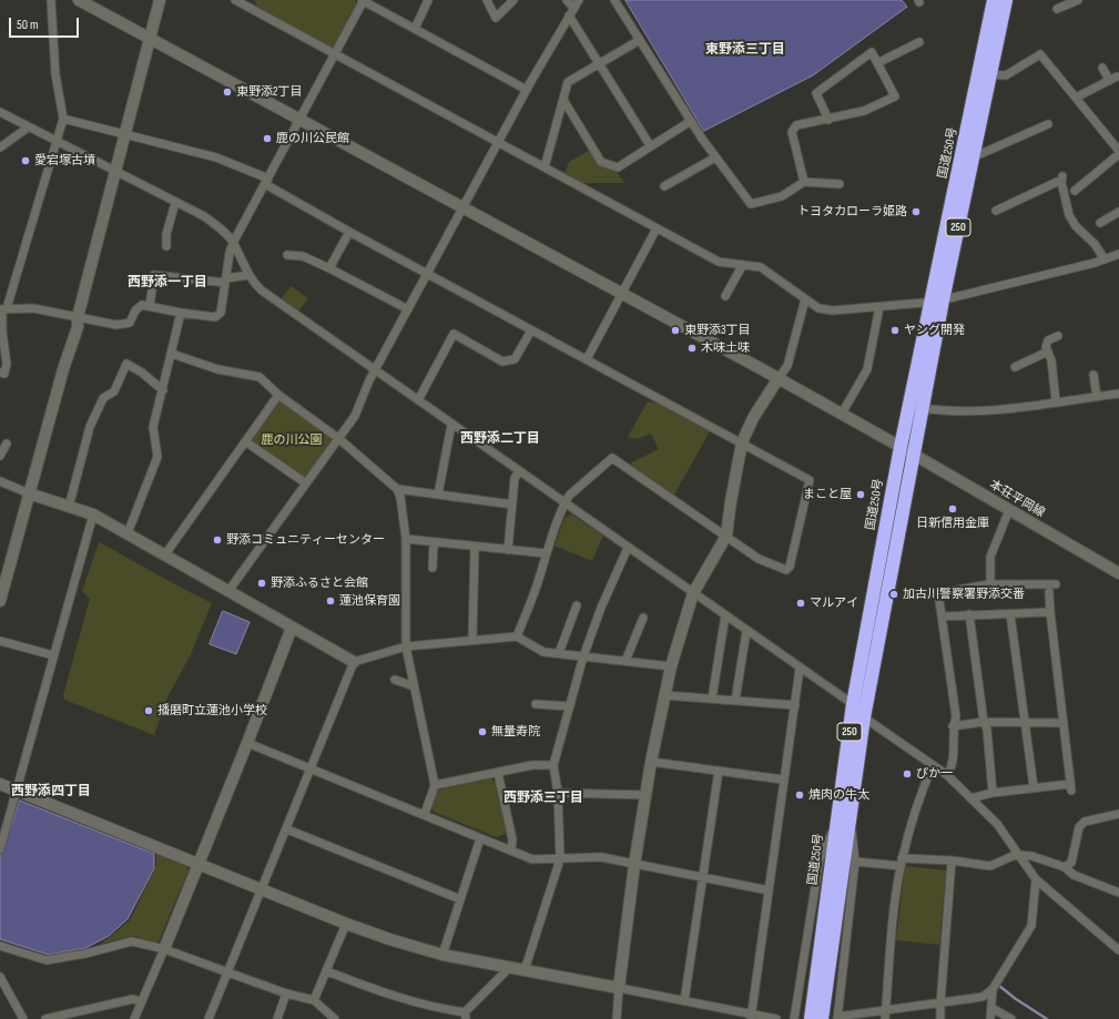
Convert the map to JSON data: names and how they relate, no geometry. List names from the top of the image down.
{
  "streets": {
    "highway": ["国道250号", "250"],
    "street": ["本荘平岡線"]
  },
  "crossings": [
    ["国道250号", "本荘平岡線"]
  ],
  "districts": [
    "東野添三丁目",
    "西野添一丁目",
    "西野添二丁目",
    "西野添四丁目",
    "西野添三丁目"
  ],
  "parks": ["鹿の川公園"],
  "places": [
    "東野添2丁目",
    "鹿の川公民館",
    "愛宕塚古墳",
    "トヨタカローラ姫路",
    "東野添3丁目",
    "ヤング開発",
    "木味土味",
    "まこと屋",
    "日新信用金庫",
    "野添コミュニティーセンター",
    "野添ふるさと会館",
    "加古川警察署野添交番",
    "蓮池保育園",
    "マルアイ",
    "播磨町立蓮池小学校",
    "無量寿院",
    "ぴか一",
    "焼肉の牛太"
  ],
  "scale_bar": "50 m"
}
